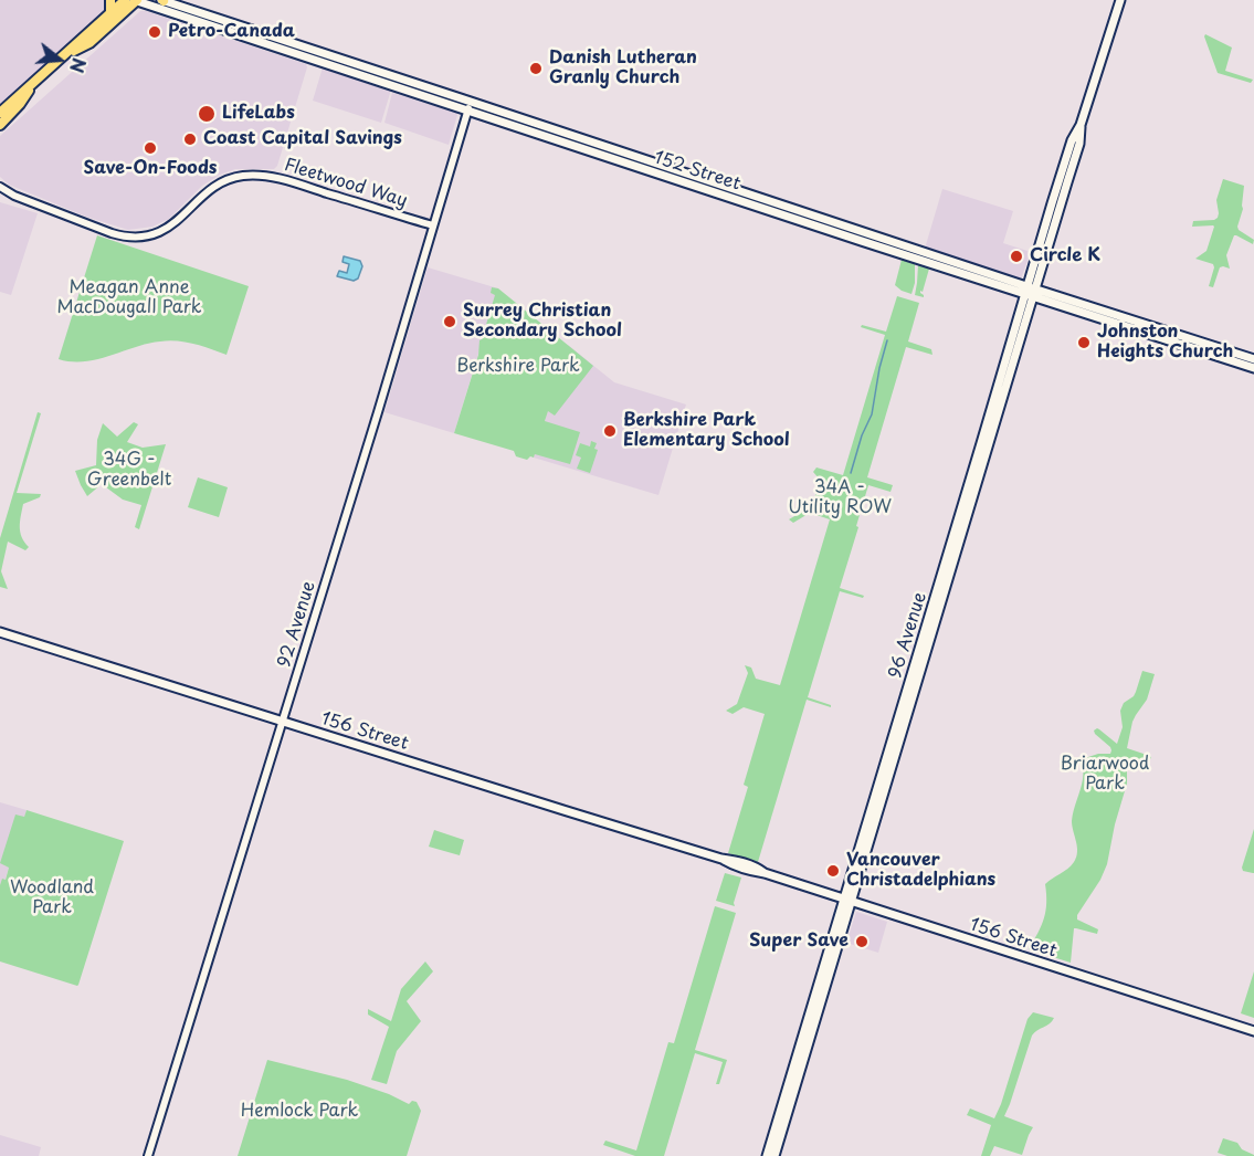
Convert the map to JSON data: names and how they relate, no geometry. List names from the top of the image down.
{
  "streets": {
    "main road": ["152 Street", "96 Avenue", "156 Street"],
    "street": ["Fleetwood Way", "92 Avenue"]
  },
  "crossings": [
    ["152 Street", "92 Avenue"],
    ["152 Street", "96 Avenue"],
    ["Fleetwood Way", "92 Avenue"],
    ["92 Avenue", "156 Street"],
    ["96 Avenue", "156 Street"]
  ],
  "parks": [
    "Meagan Anne MacDougall Park",
    "Berkshire Park",
    "34G - Greenbelt",
    "34A - Utility ROW",
    "Briarwood Park",
    "Woodland Park",
    "Hemlock Park"
  ],
  "places": [
    "Petro-Canada",
    "Danish Lutheran Granly Church",
    "LifeLabs",
    "Coast Capital Savings",
    "Save-On-Foods",
    "Circle K",
    "Surrey Christian Secondary School",
    "Johnston Heights Church",
    "Berkshire Park Elementary School",
    "Vancouver Christadelphians",
    "Super Save"
  ],
  "north": "right"
}
